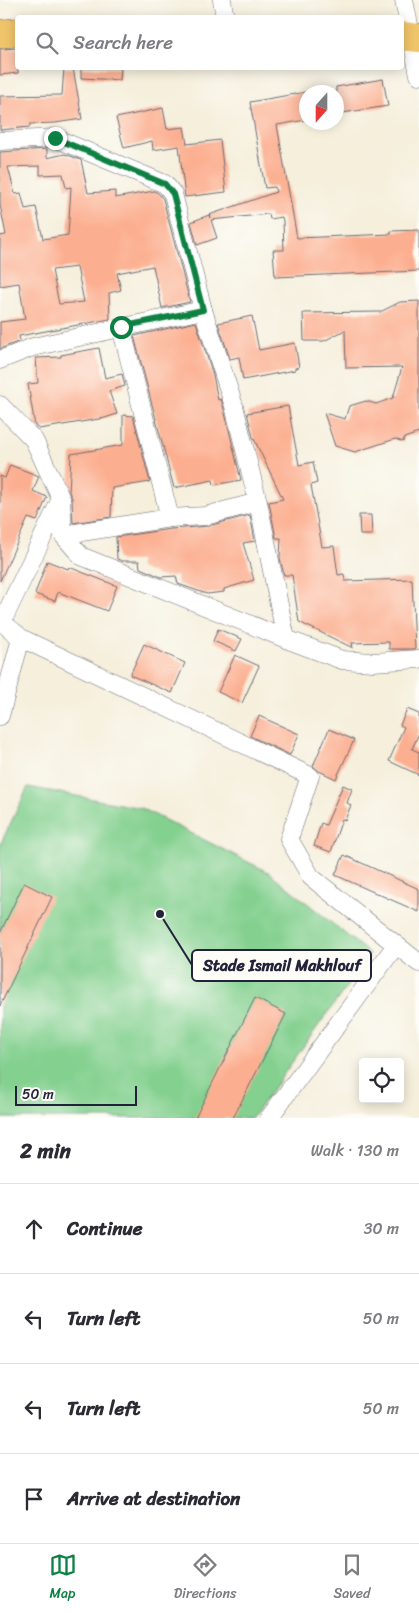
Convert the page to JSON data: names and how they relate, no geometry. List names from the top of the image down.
{
  "places": ["Stade Ismail Makhlouf"],
  "scale_bar": "50 m",
  "north": "bottom",
  "page": {
    "search": "Search here",
    "scale": "50 m",
    "heading": ["2 min", "Walk · 130 m"],
    "list": [
      ["Continue", "30 m"],
      ["Turn left", "50 m"],
      ["Turn left", "50 m"],
      "Arrive at destination"
    ],
    "nav": ["Map", "Directions", "Saved"]
  }
}
